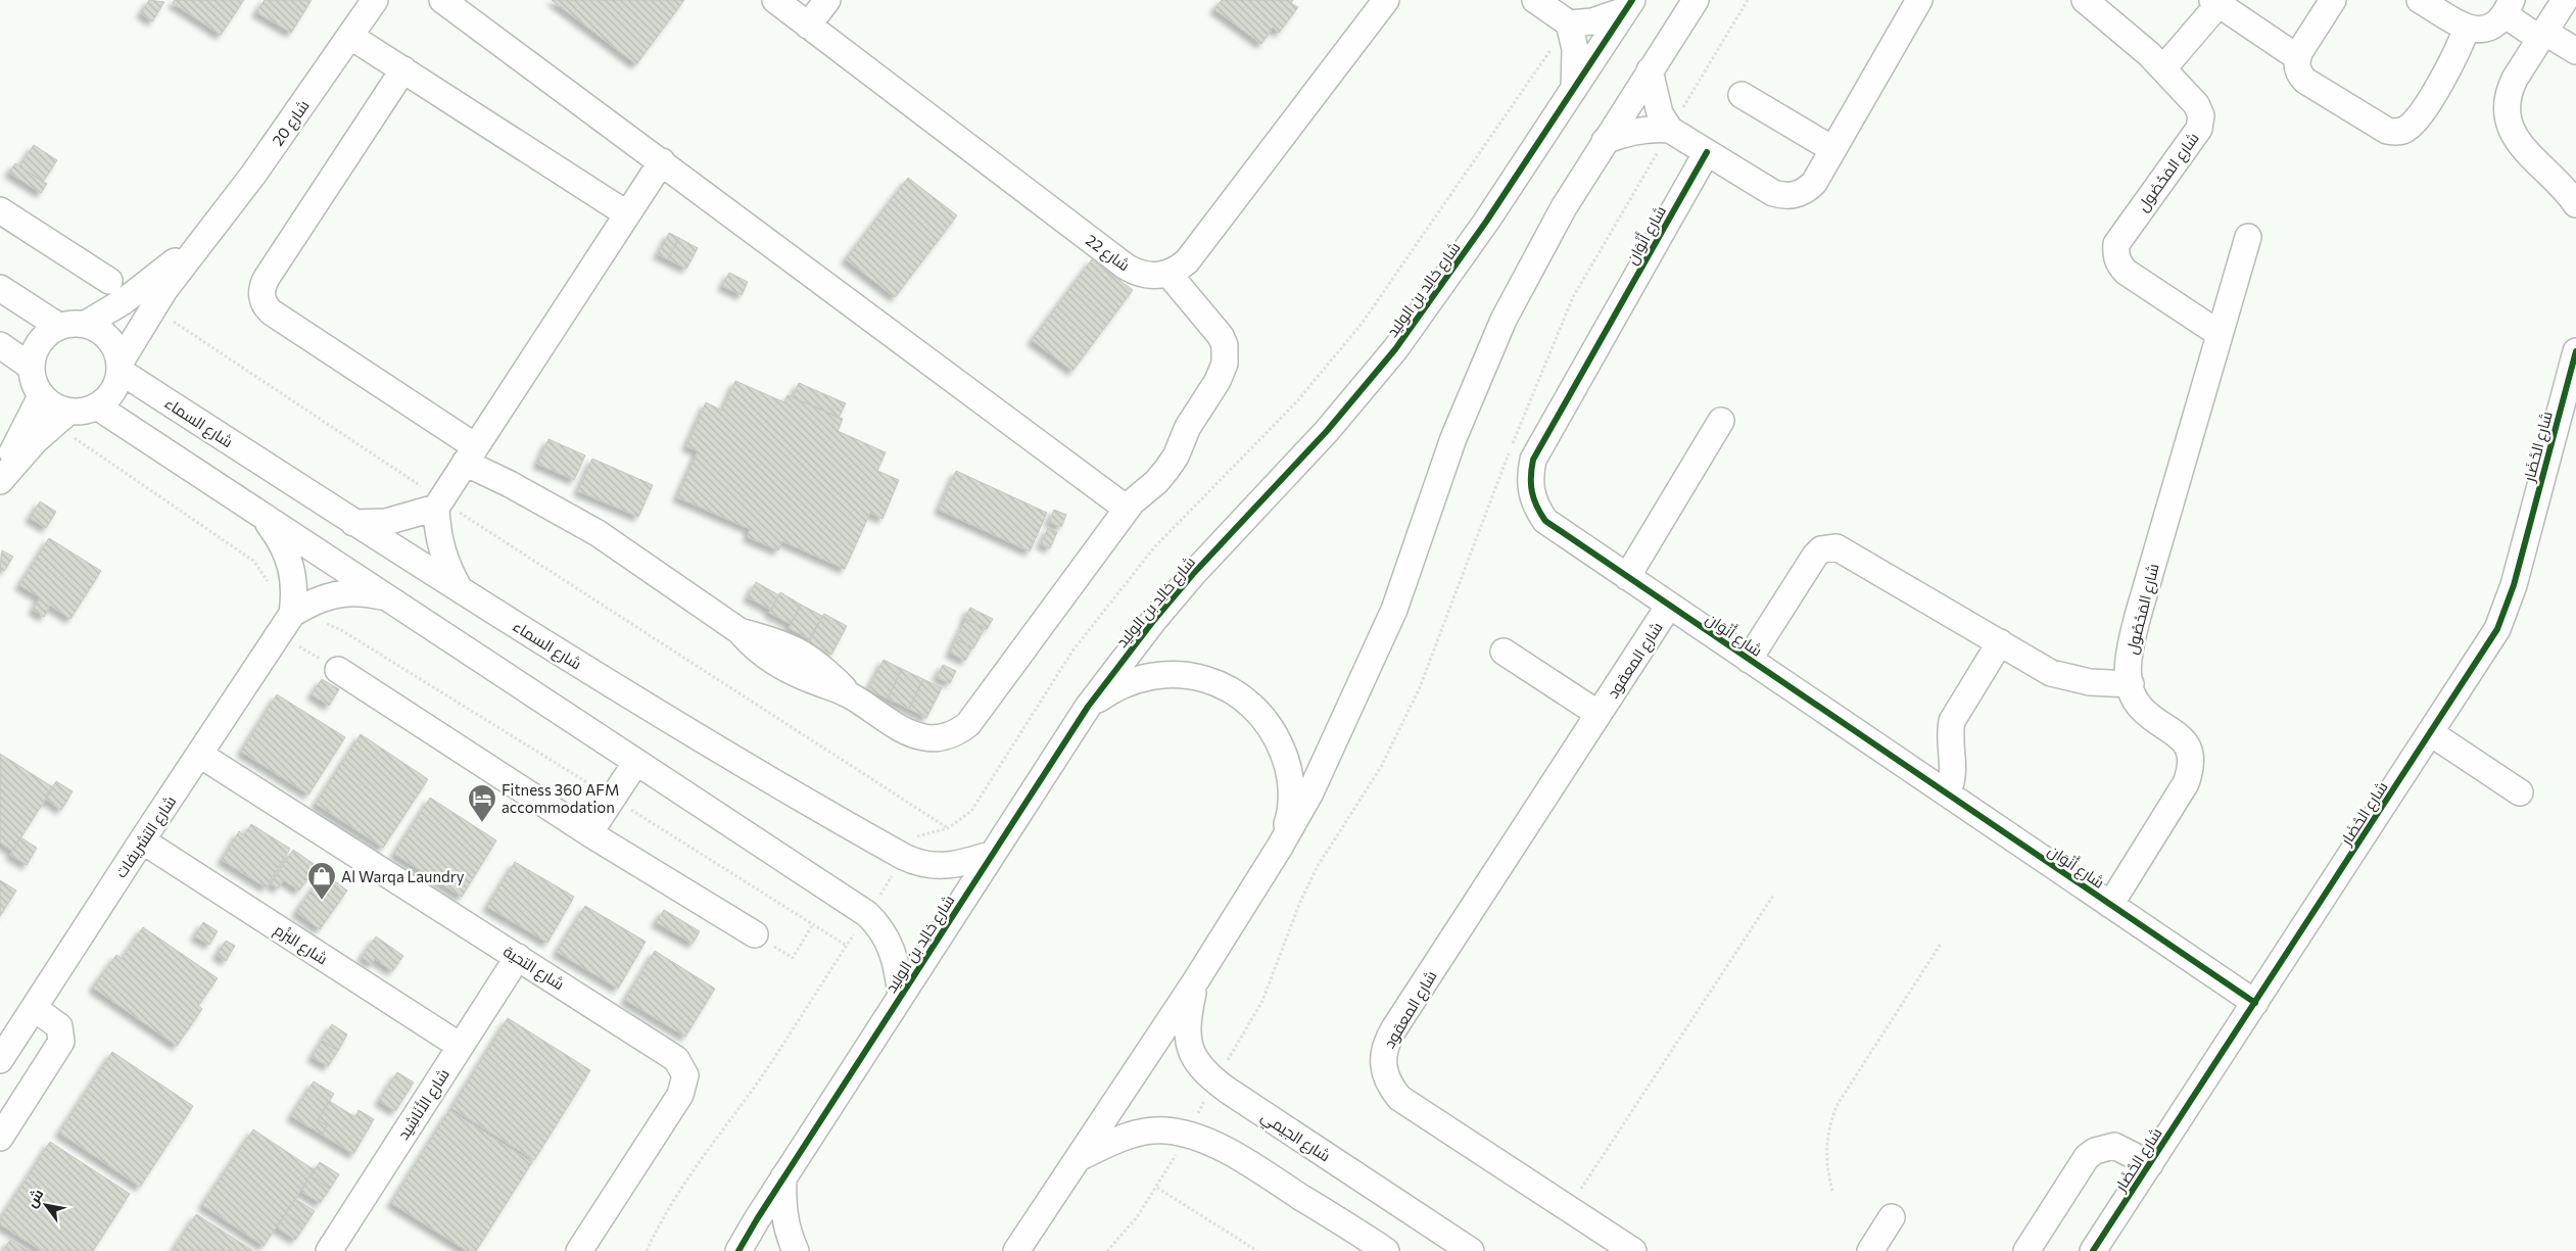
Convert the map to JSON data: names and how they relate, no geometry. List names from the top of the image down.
{
  "streets": {
    "street": [
      "شارع 20",
      "شارع المَحْصُول",
      "شارع أَنْوَان",
      "شارع 22",
      "شارع خالِد بن الوليد",
      "شارع السماء",
      "شارع الحْضَار",
      "شارع المعقود",
      "شارع التشريفات",
      "شارع البَزْم",
      "شارع التحية",
      "شارع الأَنَاشِيد",
      "شارع الجيمي"
    ]
  },
  "crossings": [
    ["شارع 20", "شارع السماء"],
    ["شارع المَحْصُول", "شارع أَنْوَان"],
    ["شارع أَنْوَان", "شارع الحْضَار"],
    ["شارع أَنْوَان", "شارع المعقود"],
    ["شارع خالِد بن الوليد", "شارع السماء"],
    ["شارع التشريفات", "شارع البَزْم"],
    ["شارع التشريفات", "شارع التحية"],
    ["شارع البَزْم", "شارع الأَنَاشِيد"],
    ["شارع التحية", "شارع الأَنَاشِيد"]
  ],
  "places": {
    "hotel": ["Fitness 360 AFM accommodation"],
    "shop": ["Al Warqa Laundry"]
  },
  "north": "top left"
}
